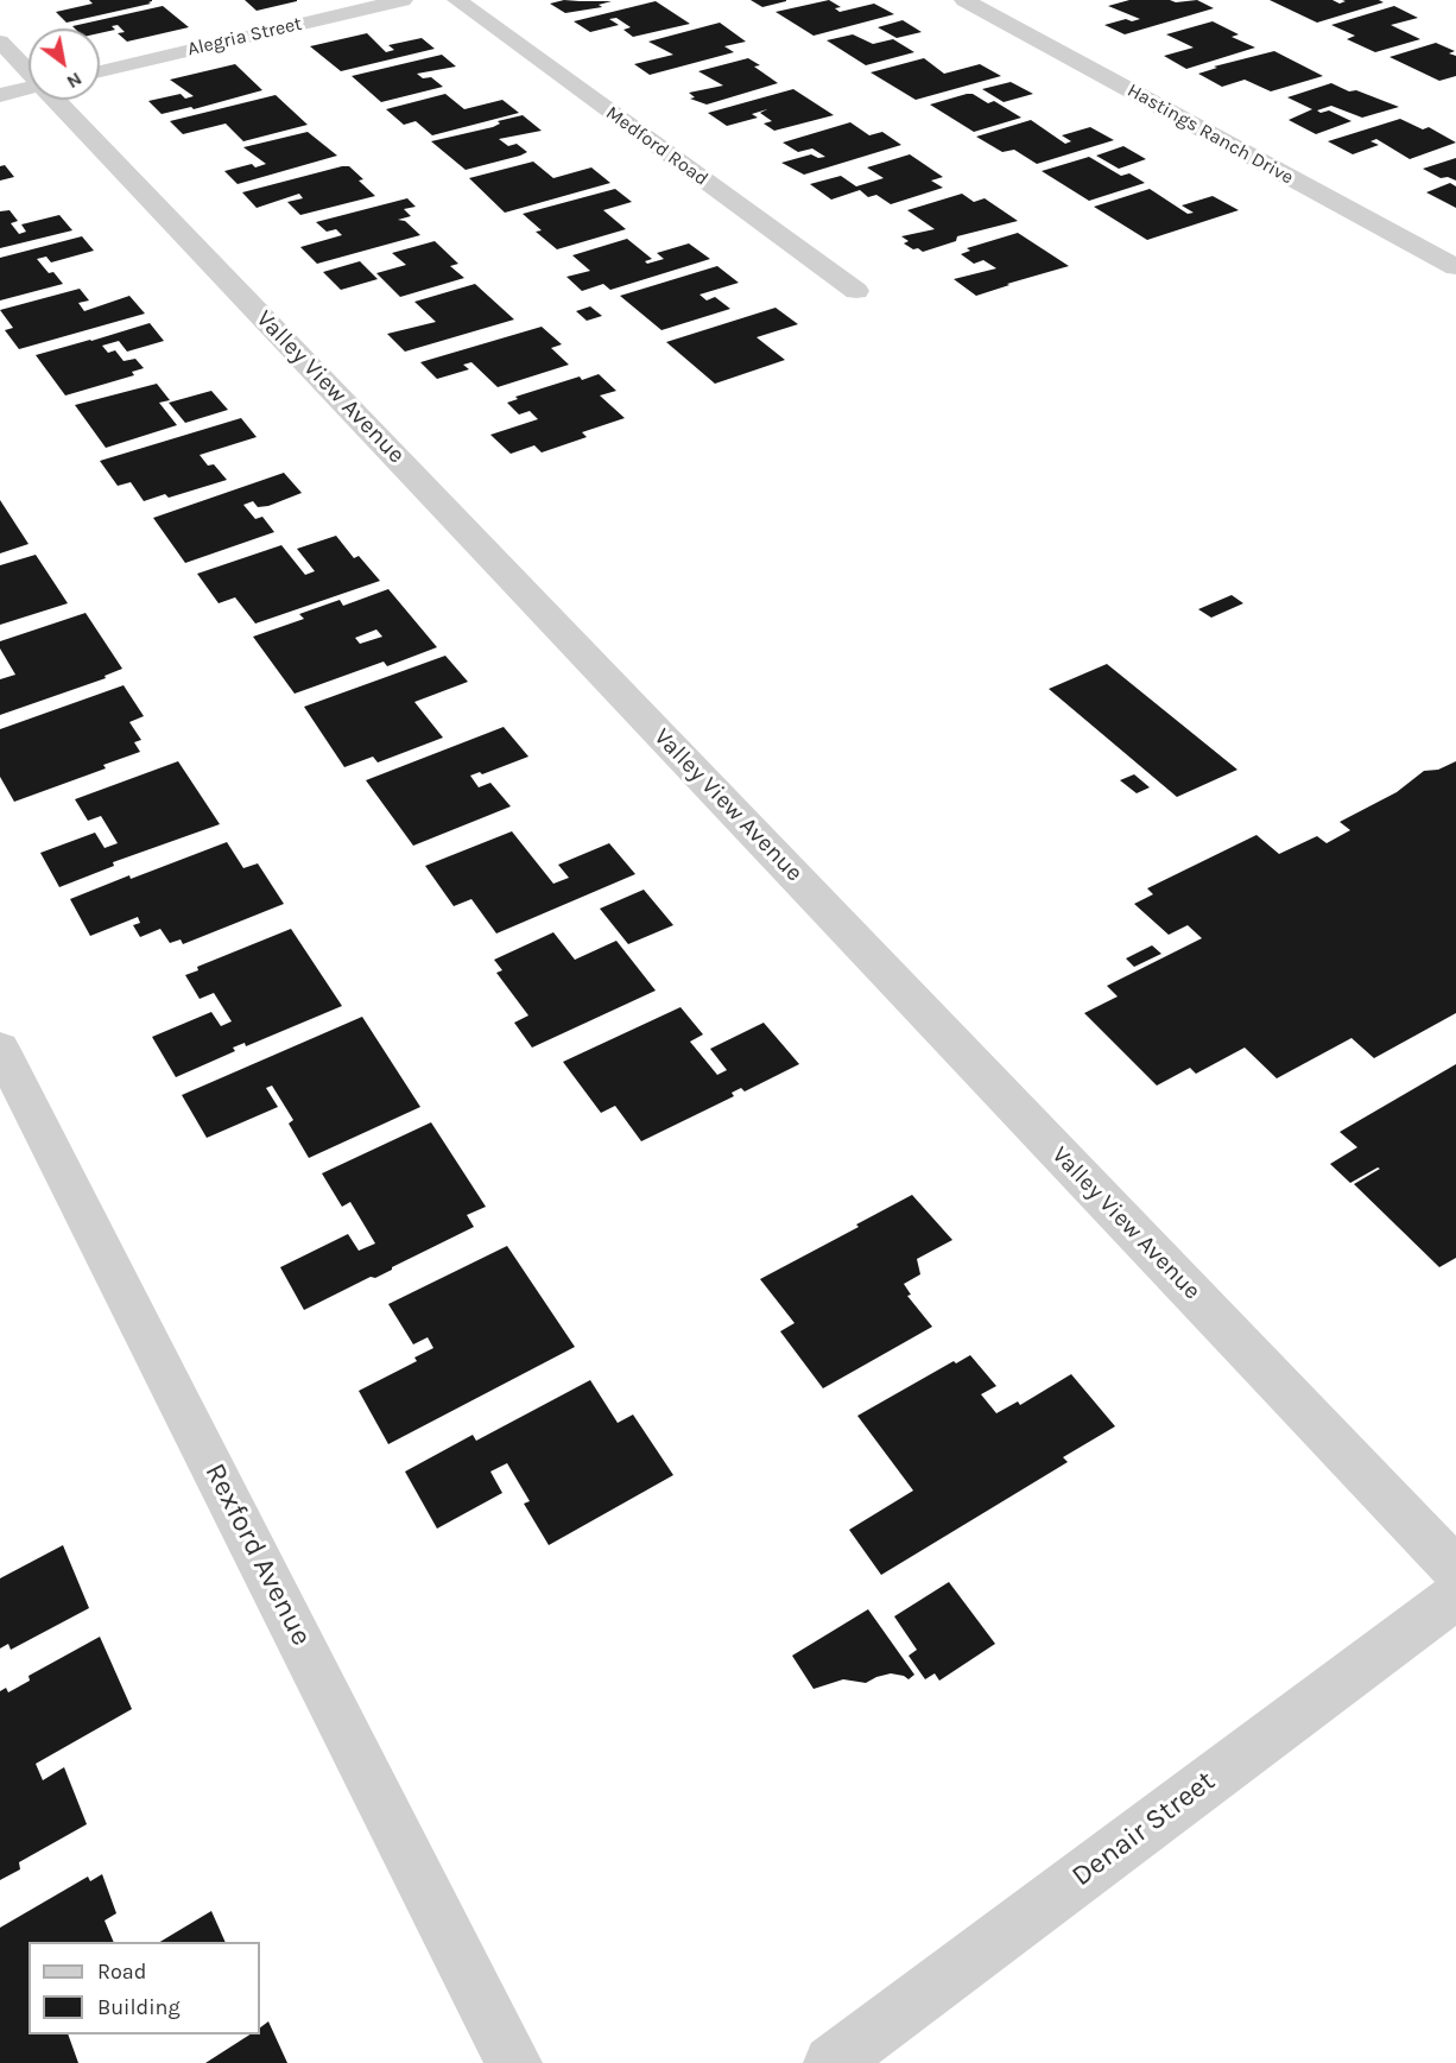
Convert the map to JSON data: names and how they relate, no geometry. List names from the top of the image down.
{
  "streets": {
    "street": [
      "Alegria Street",
      "Hastings Ranch Drive",
      "Medford Road",
      "Valley View Avenue",
      "Rexford Avenue",
      "Denair Street"
    ]
  },
  "legend": ["Road", "Building"],
  "north": "bottom right"
}
